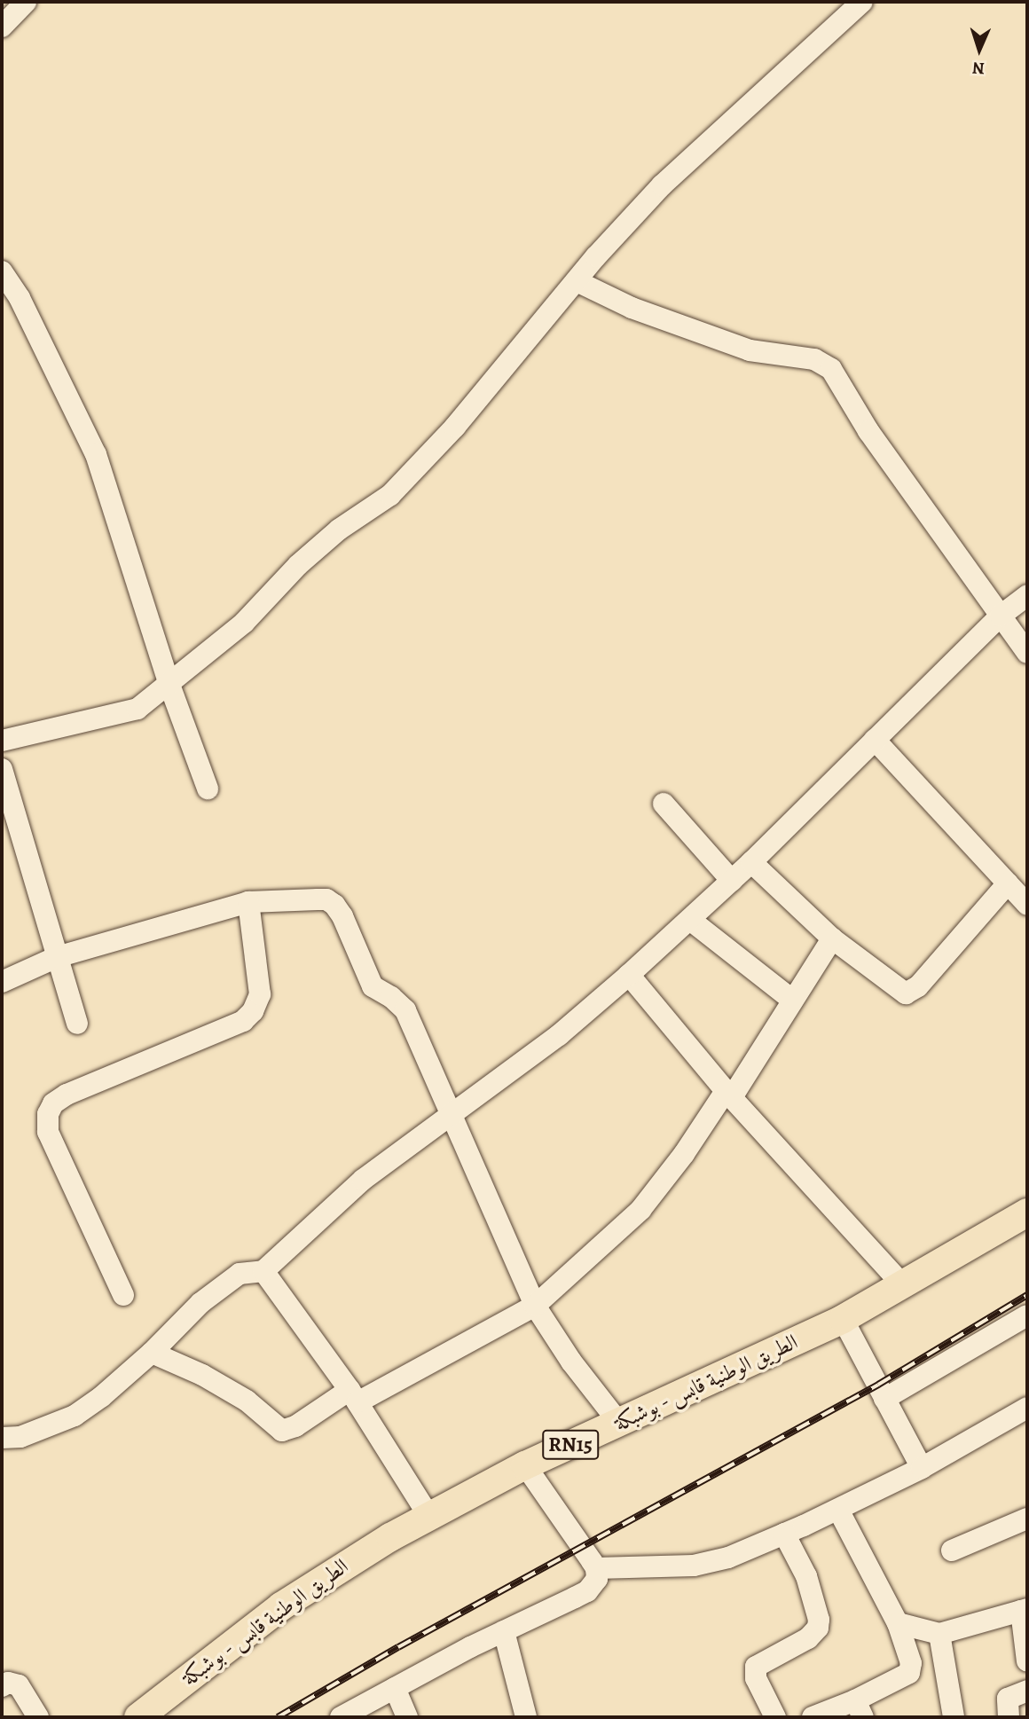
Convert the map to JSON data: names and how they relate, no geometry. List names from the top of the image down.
{
  "streets": {
    "main road": ["الطريق الوطنية قابس - بوشبكة", "RN15"]
  },
  "north": "bottom"
}
